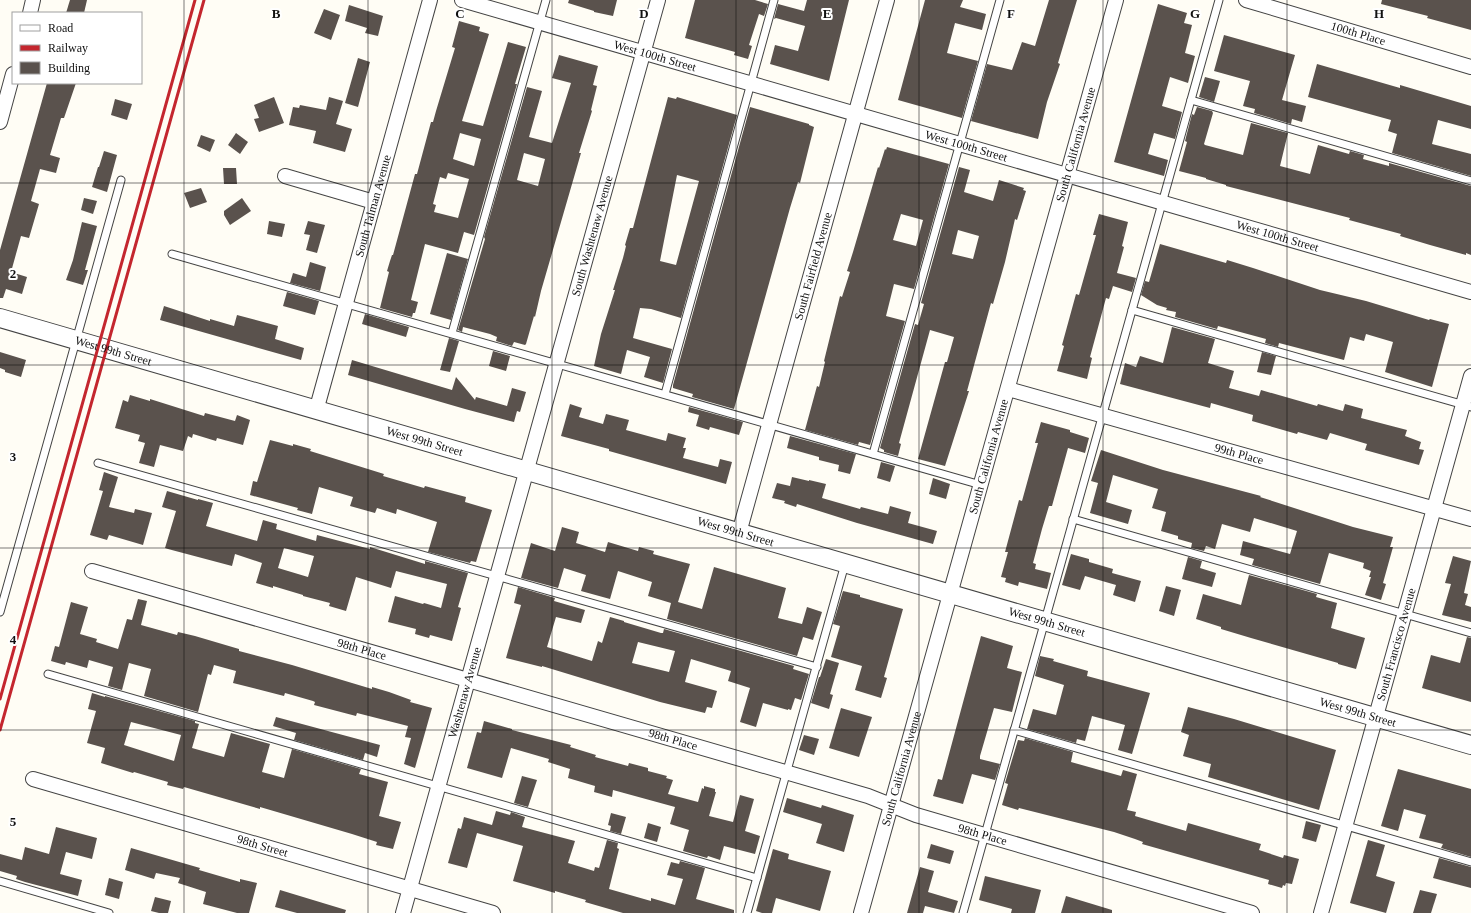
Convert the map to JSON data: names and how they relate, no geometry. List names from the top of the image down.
{
  "streets": {
    "street": [
      "100th Place",
      "West 100th Street",
      "South California Avenue",
      "South Talman Avenue",
      "South Washtenaw Avenue",
      "South Fairfield Avenue",
      "West 99th Street",
      "99th Place",
      "South Francisco Avenue",
      "98th Place",
      "Washtenaw Avenue",
      "98th Street"
    ]
  },
  "crossings": [
    ["West 100th Street", "South California Avenue"],
    ["West 100th Street", "South Washtenaw Avenue"],
    ["West 100th Street", "South Fairfield Avenue"],
    ["South California Avenue", "West 99th Street"],
    ["South California Avenue", "99th Place"],
    ["South California Avenue", "98th Place"],
    ["South Talman Avenue", "West 99th Street"],
    ["South Washtenaw Avenue", "West 99th Street"],
    ["South Washtenaw Avenue", "Washtenaw Avenue"],
    ["South Fairfield Avenue", "West 99th Street"],
    ["West 99th Street", "South Francisco Avenue"],
    ["West 99th Street", "Washtenaw Avenue"],
    ["99th Place", "South Francisco Avenue"],
    ["98th Place", "Washtenaw Avenue"],
    ["Washtenaw Avenue", "98th Street"]
  ],
  "legend": ["Road", "Railway", "Building"],
  "grid": {
    "columns": [
      "B",
      "C",
      "D",
      "E",
      "F",
      "G",
      "H"
    ],
    "rows": [
      "2",
      "3",
      "4",
      "5"
    ]
  }
}
